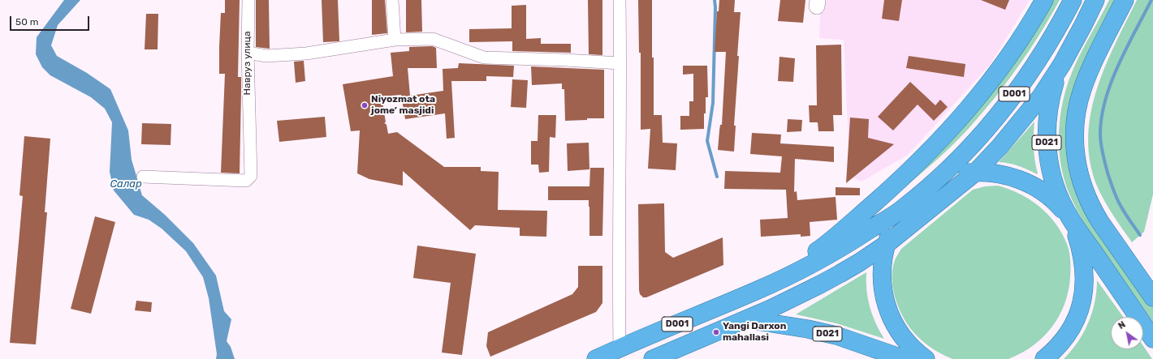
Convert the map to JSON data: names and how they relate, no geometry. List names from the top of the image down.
{
  "streets": {
    "highway": ["D001", "D021"],
    "street": ["Навруз улица"]
  },
  "crossings": [
    ["D001", "D021"]
  ],
  "water": ["Салар"],
  "places": ["Niyozmat ota jome’ masjidi", "Yangi Darxon mahallasi"],
  "scale_bar": "50 m",
  "north": "top left"
}
